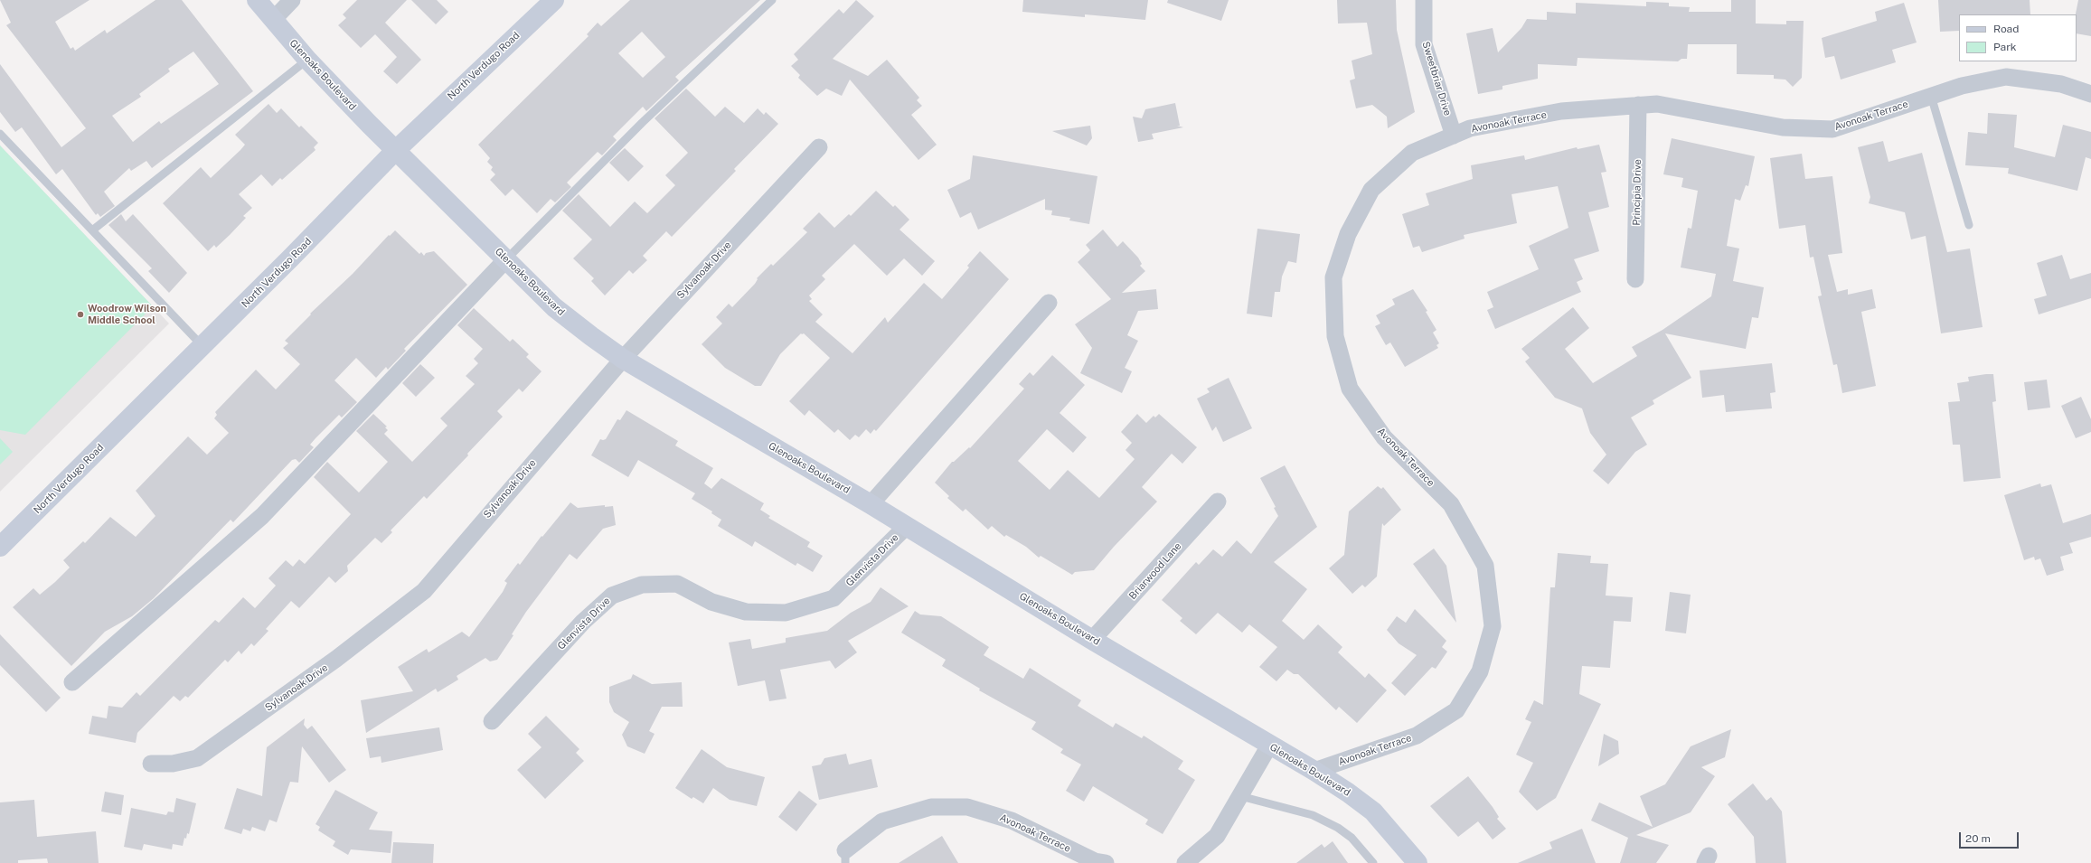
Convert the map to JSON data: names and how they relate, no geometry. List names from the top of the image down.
{
  "streets": {
    "street": [
      "North Verdugo Road",
      "Glenoaks Boulevard",
      "Sweetbriar Drive",
      "Avonoak Terrace",
      "Principia Drive",
      "Sylvanoak Drive",
      "Glenvista Drive",
      "Briarwood Lane"
    ]
  },
  "crossings": [
    ["North Verdugo Road", "Glenoaks Boulevard"],
    ["Glenoaks Boulevard", "Avonoak Terrace"],
    ["Glenoaks Boulevard", "Sylvanoak Drive"],
    ["Glenoaks Boulevard", "Glenvista Drive"],
    ["Glenoaks Boulevard", "Briarwood Lane"],
    ["Sweetbriar Drive", "Avonoak Terrace"],
    ["Avonoak Terrace", "Principia Drive"]
  ],
  "places": ["Woodrow Wilson Middle School"],
  "legend": ["Road", "Park"],
  "scale_bar": "20 m"
}
